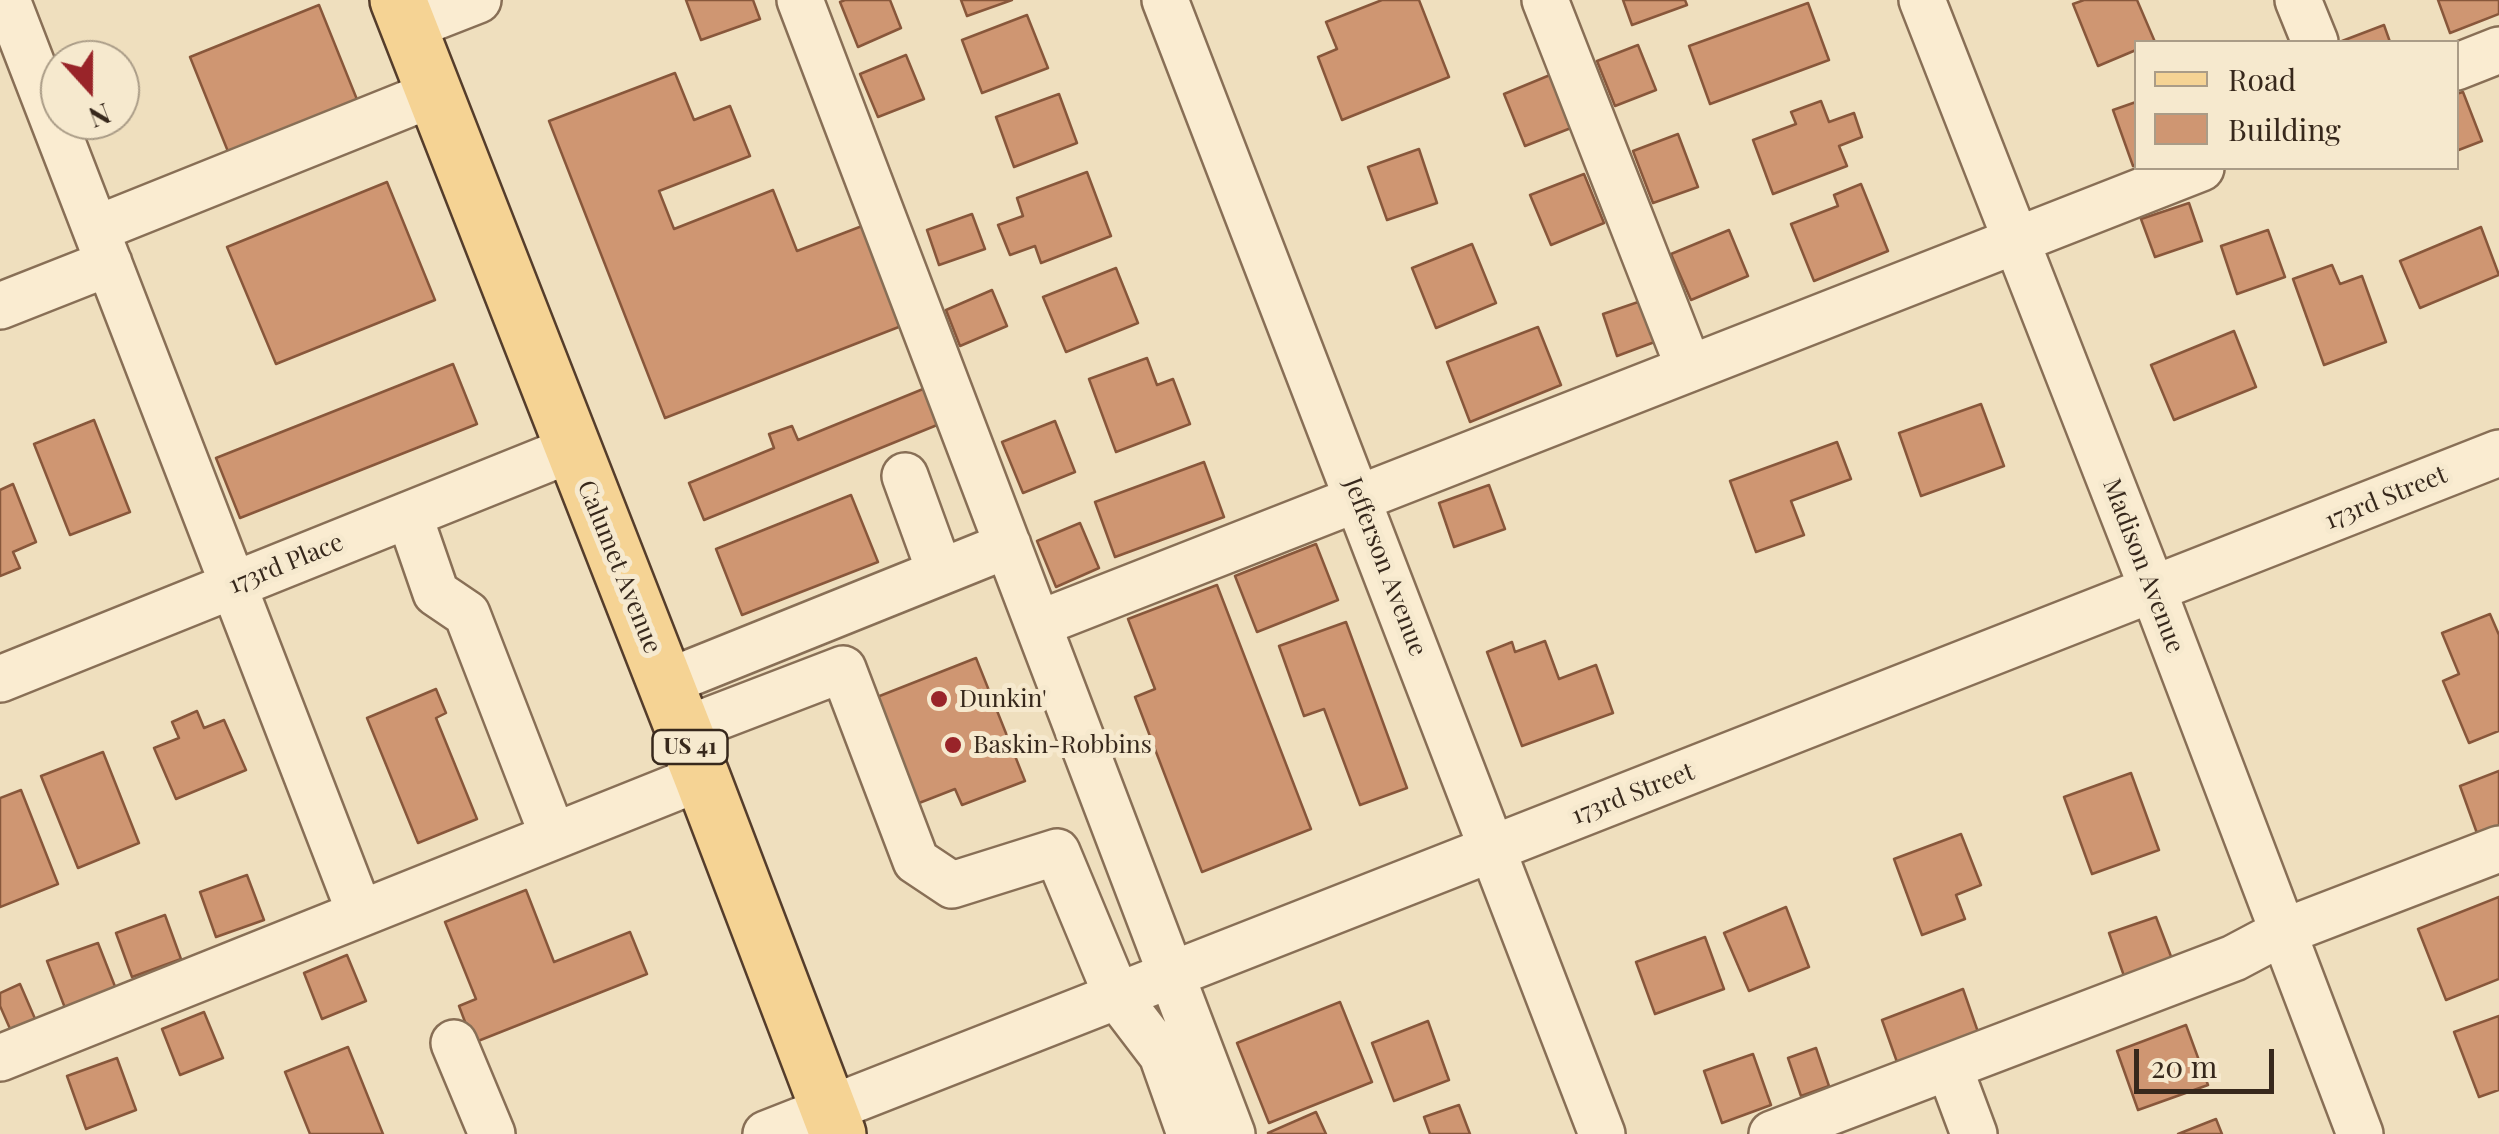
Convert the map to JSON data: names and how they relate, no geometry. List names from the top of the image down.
{
  "streets": {
    "main road": ["Calumet Avenue", "US 41"],
    "street": [
      "173rd Street",
      "173rd Place",
      "Madison Avenue",
      "Jefferson Avenue"
    ]
  },
  "crossings": [
    ["173rd Street", "Madison Avenue"],
    ["173rd Street", "Calumet Avenue"],
    ["173rd Street", "Jefferson Avenue"],
    ["173rd Place", "Calumet Avenue"]
  ],
  "places": ["Dunkin'", "Baskin-Robbins"],
  "legend": ["Road", "Building"],
  "scale_bar": "20 m",
  "north": "bottom"
}
